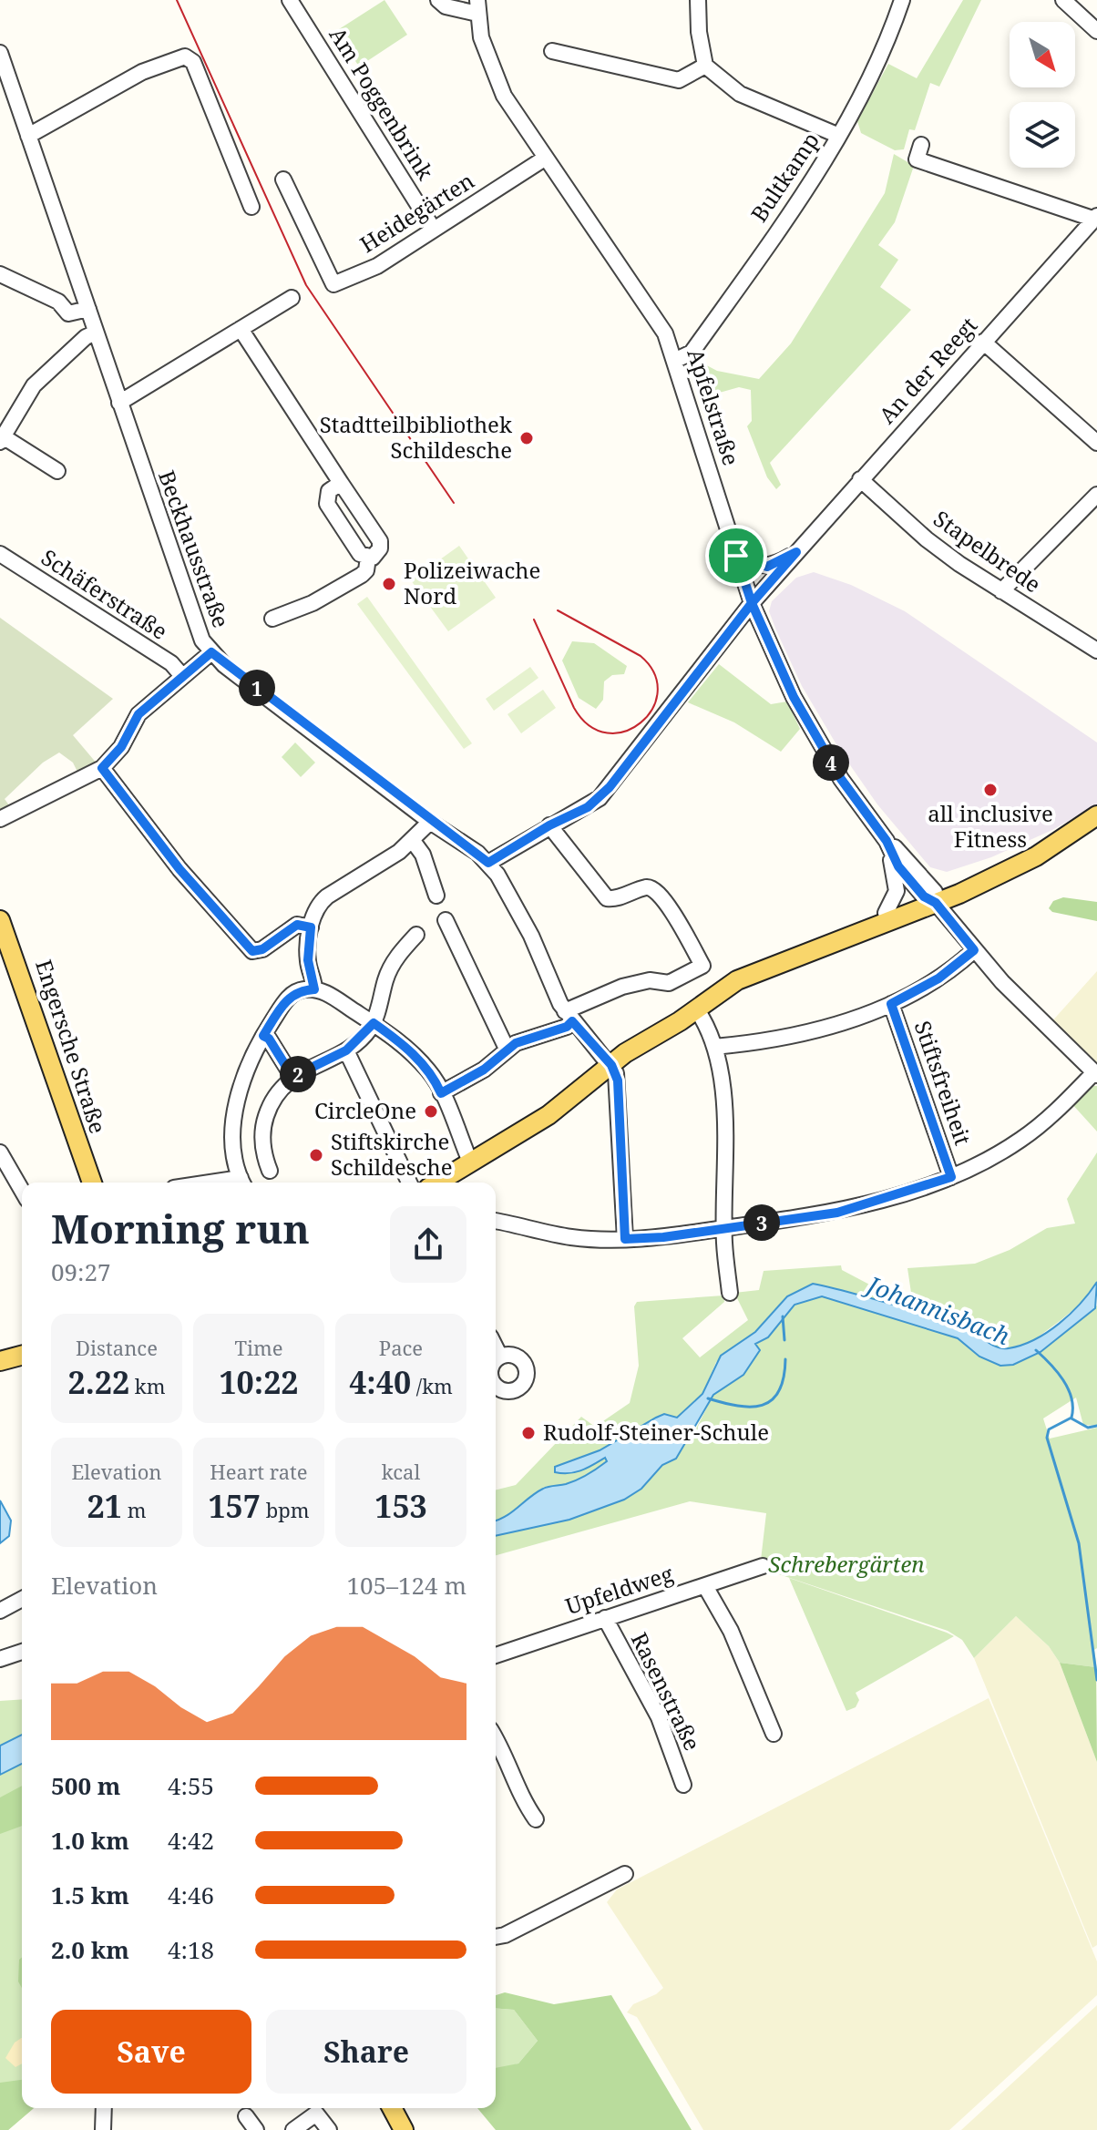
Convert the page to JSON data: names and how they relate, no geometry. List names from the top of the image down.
{
  "streets": {
    "main road": ["Engersche Straße"],
    "street": [
      "Am Poggenbrink",
      "Bultkamp",
      "Heidegärten",
      "An der Reegt",
      "Apfelstraße",
      "Beckhausstraße",
      "Stapelbrede",
      "Schäferstraße",
      "Stiftsfreiheit",
      "Upfeldweg",
      "Rasenstraße"
    ]
  },
  "crossings": [
    ["Am Poggenbrink", "Heidegärten"],
    ["Bultkamp", "Apfelstraße"],
    ["Heidegärten", "Apfelstraße"],
    ["An der Reegt", "Apfelstraße"],
    ["An der Reegt", "Beckhausstraße"],
    ["An der Reegt", "Stapelbrede"],
    ["Upfeldweg", "Rasenstraße"]
  ],
  "water": ["Johannisbach"],
  "parks": ["Schrebergärten"],
  "places": [
    "Stadtteilbibliothek Schildesche",
    "Polizeiwache Nord",
    "all inclusive Fitness",
    "CircleOne",
    "Stiftskirche Schildesche",
    "Rudolf-Steiner-Schule"
  ],
  "north": "bottom right",
  "page": {
    "pins": [
      "1",
      "4",
      "2",
      "3"
    ],
    "heading": ["Morning run", "09:27"],
    "stats": [
      ["Distance", "2.22 km"],
      ["Time", "10:22"],
      ["Pace", "4:40 /km"],
      ["Elevation", "21 m"],
      ["Heart rate", "157 bpm"],
      ["kcal", "153"]
    ],
    "chart": ["Elevation", "105–124 m"],
    "list": [
      {
        "name": "500 m",
        "note": "4:55"
      },
      {
        "name": "1.0 km",
        "note": "4:42"
      },
      {
        "name": "1.5 km",
        "note": "4:46"
      },
      {
        "name": "2.0 km",
        "note": "4:18"
      }
    ],
    "buttons": ["Save", "Share"]
  }
}
